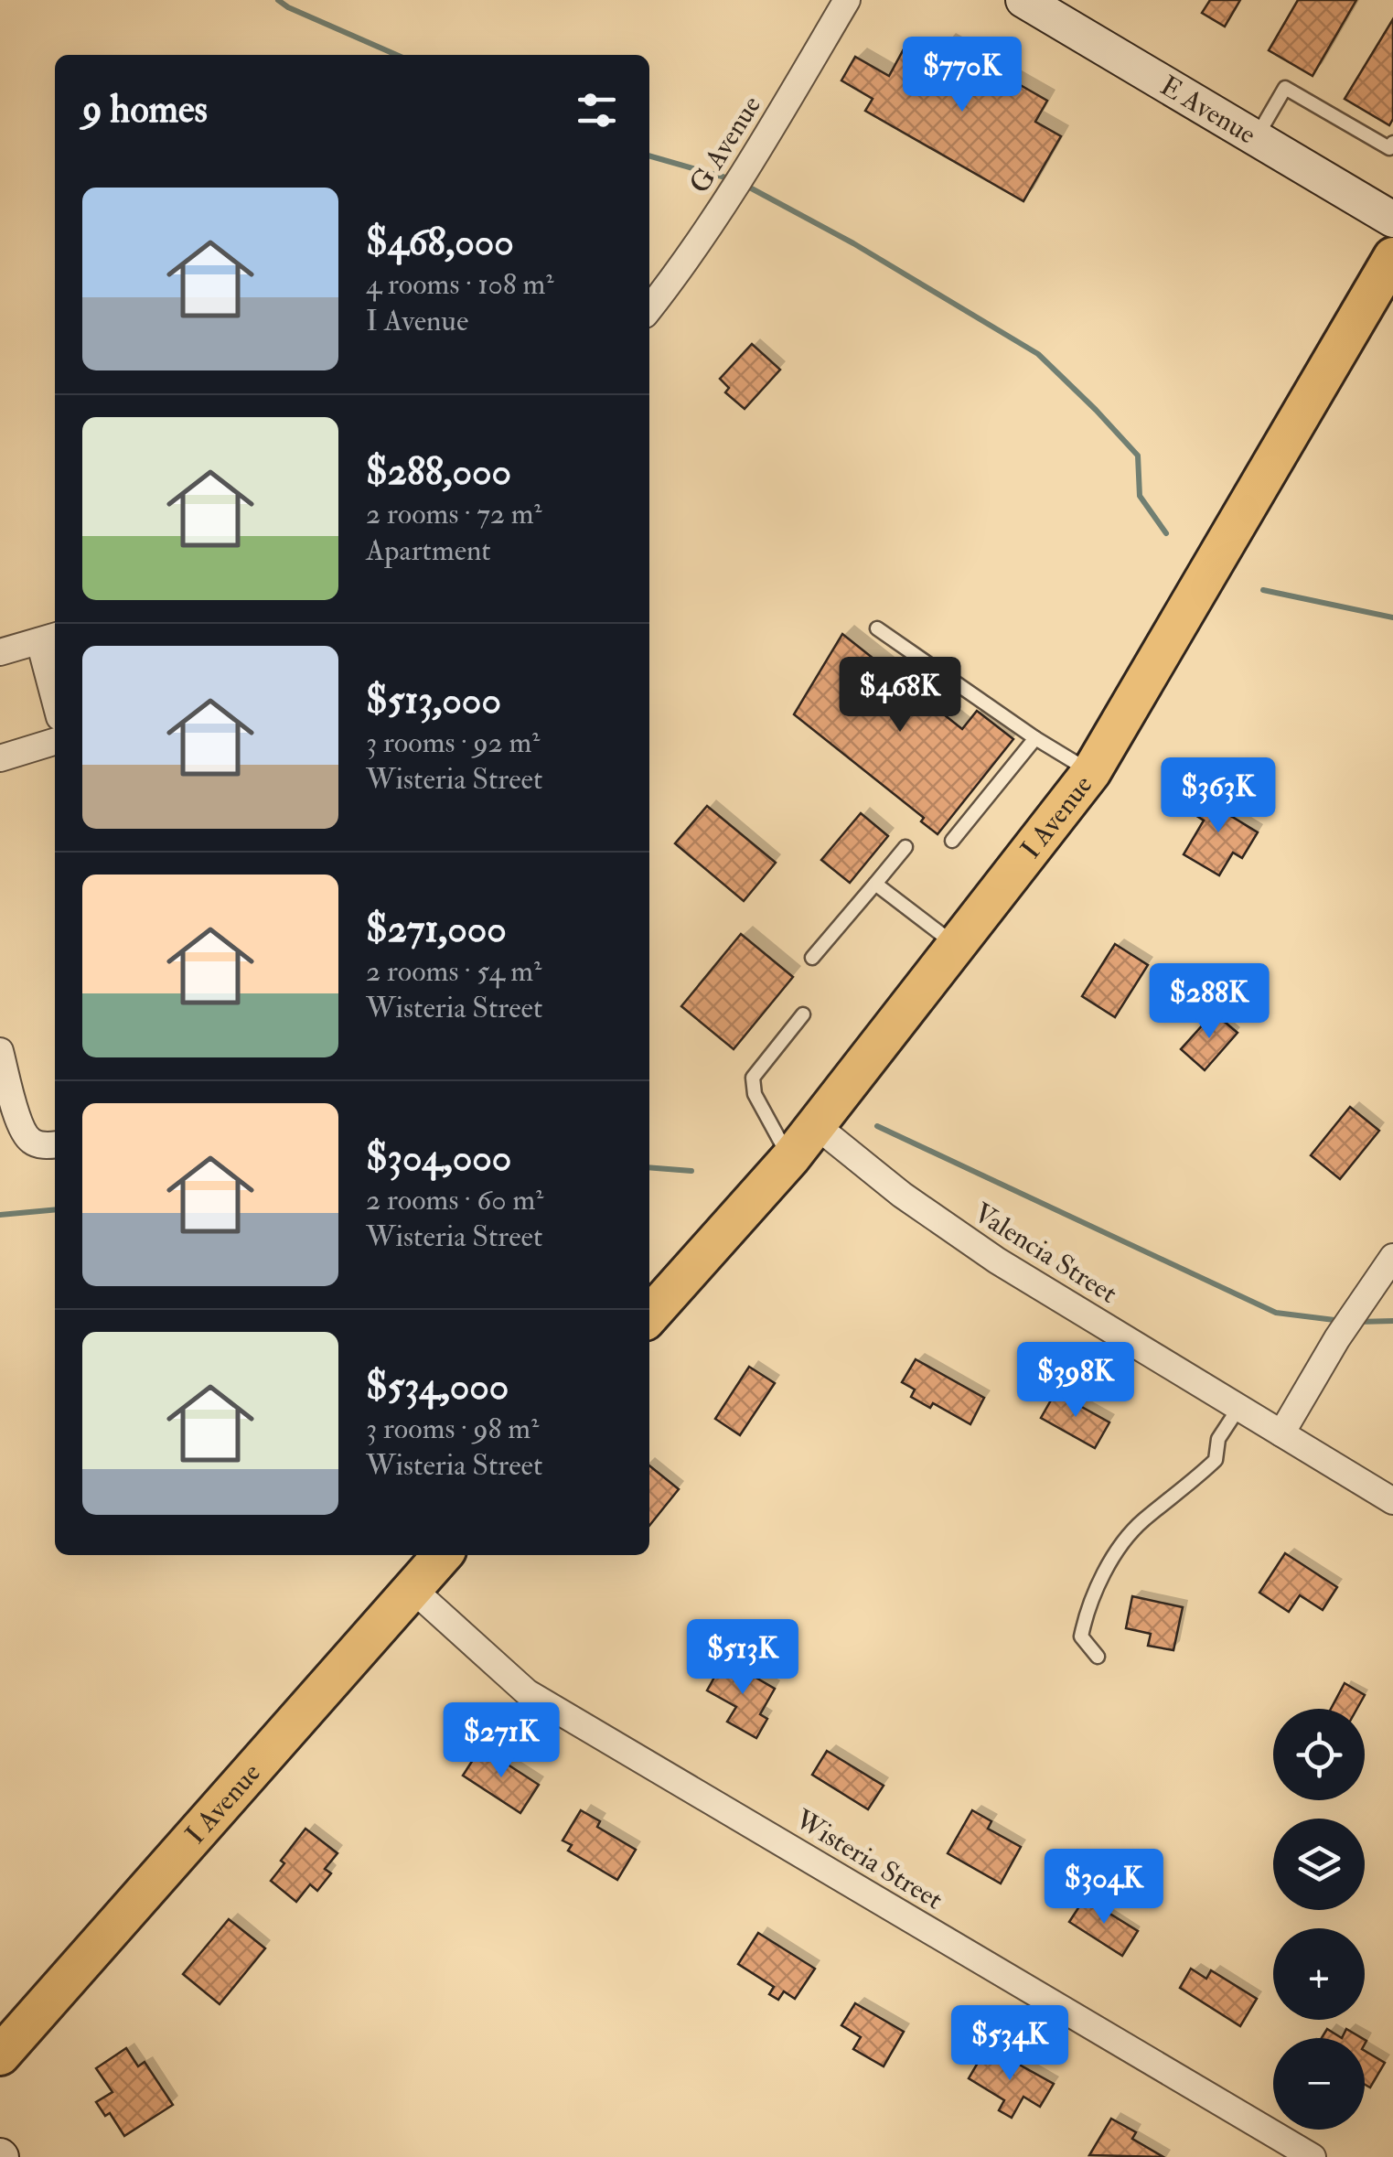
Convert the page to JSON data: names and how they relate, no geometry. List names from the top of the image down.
{
  "streets": {
    "main road": ["I Avenue"],
    "street": [
      "E Avenue",
      "G Avenue",
      "Valencia Street",
      "Wisteria Street"
    ]
  },
  "crossings": [
    ["I Avenue", "Valencia Street"],
    ["I Avenue", "Wisteria Street"]
  ],
  "page": {
    "price": [
      "$770K",
      "$468K",
      "$363K",
      "$288K",
      "$398K",
      "$513K",
      "$271K",
      "$304K",
      "$534K"
    ],
    "heading": "9 homes",
    "list": [
      {
        "name": "$468,000",
        "note": "4 rooms · 108 m² · I Avenue"
      },
      {
        "name": "$288,000",
        "note": "2 rooms · 72 m² · Apartment"
      },
      {
        "name": "$513,000",
        "note": "3 rooms · 92 m² · Wisteria Street"
      },
      {
        "name": "$271,000",
        "note": "2 rooms · 54 m² · Wisteria Street"
      },
      {
        "name": "$304,000",
        "note": "2 rooms · 60 m² · Wisteria Street"
      },
      {
        "name": "$534,000",
        "note": "3 rooms · 98 m² · Wisteria Street"
      }
    ],
    "map_buttons": ["+", "−"]
  }
}
